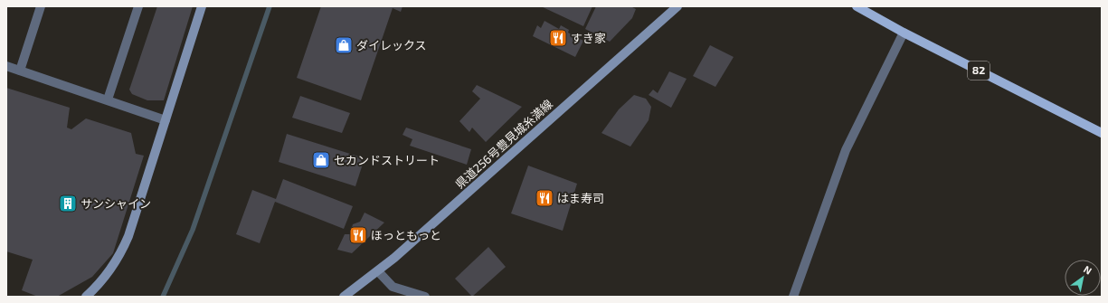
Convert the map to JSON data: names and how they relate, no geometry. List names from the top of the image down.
{
  "streets": {
    "main road": ["82", "県道256号豊見城糸満線"]
  },
  "places": {
    "restaurant": ["すき家", "はま寿司", "ほっともっと"],
    "shop": ["ダイレックス", "セカンドストリート"],
    "building": ["サンシャイン"]
  },
  "north": "top right"
}
